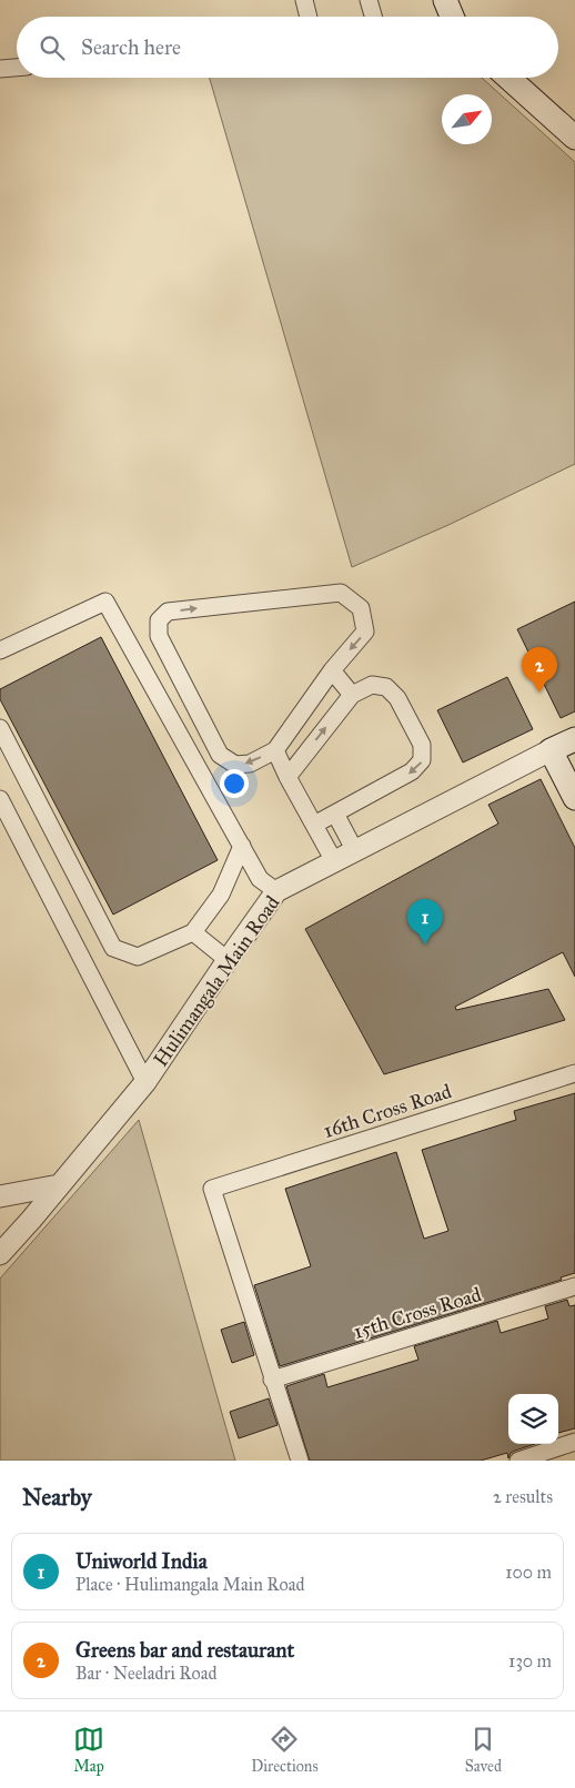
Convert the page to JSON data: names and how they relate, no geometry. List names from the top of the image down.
{
  "streets": {
    "street": ["Hulimangala Main Road", "16th Cross Road", "15th Cross Road"]
  },
  "crossings": [
    ["16th Cross Road", "15th Cross Road"]
  ],
  "north": "top right",
  "page": {
    "search": "Search here",
    "pins": ["2", "1"],
    "heading": ["Nearby", "2 results"],
    "list": [
      {
        "mark": "1",
        "name": "Uniworld India",
        "note": "Place · Hulimangala Main Road",
        "value": "100 m"
      },
      {
        "mark": "2",
        "name": "Greens bar and restaurant",
        "note": "Bar · Neeladri Road",
        "value": "130 m"
      }
    ],
    "nav": ["Map", "Directions", "Saved"]
  }
}
